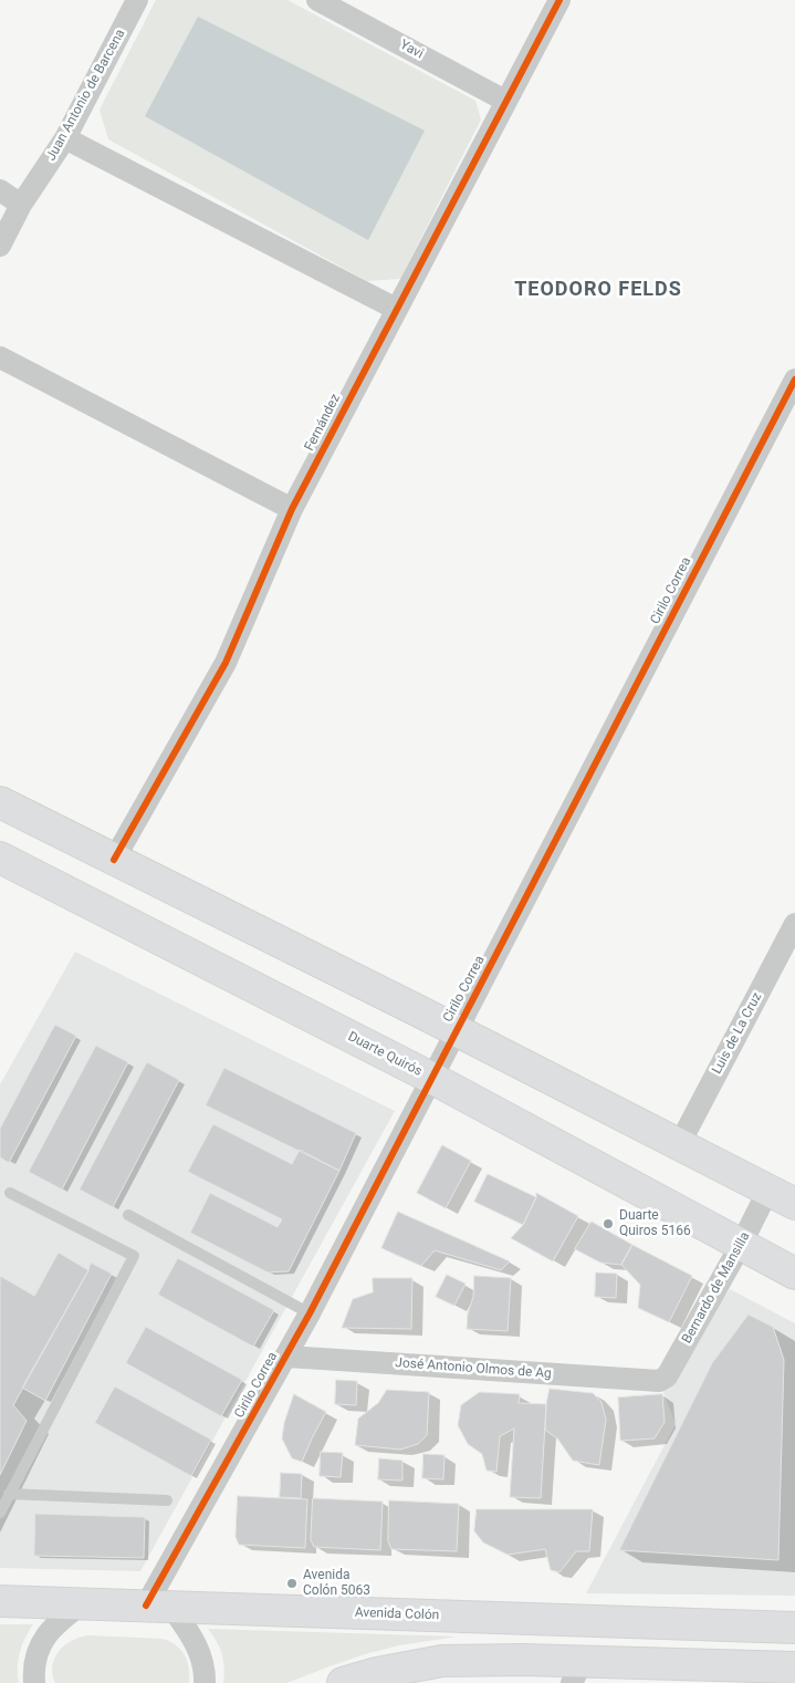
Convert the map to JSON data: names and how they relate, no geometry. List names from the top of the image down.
{
  "streets": {
    "main road": ["Duarte Quirós", "Avenida Colón"],
    "street": [
      "Yavi",
      "Juan Antonio de Barcena",
      "Fernández",
      "Cirilo Correa",
      "Luis de La Cruz",
      "Bernardo de Mansilla",
      "José Antonio Olmos de Ag"
    ]
  },
  "crossings": [
    ["Yavi", "Fernández"],
    ["Cirilo Correa", "Duarte Quirós"],
    ["Cirilo Correa", "José Antonio Olmos de Ag"],
    ["Cirilo Correa", "Avenida Colón"],
    ["Duarte Quirós", "Bernardo de Mansilla"],
    ["Bernardo de Mansilla", "José Antonio Olmos de Ag"]
  ],
  "districts": ["TEODORO FELDS"],
  "places": ["Duarte Quiros 5166", "Avenida Colón 5063"]
}
